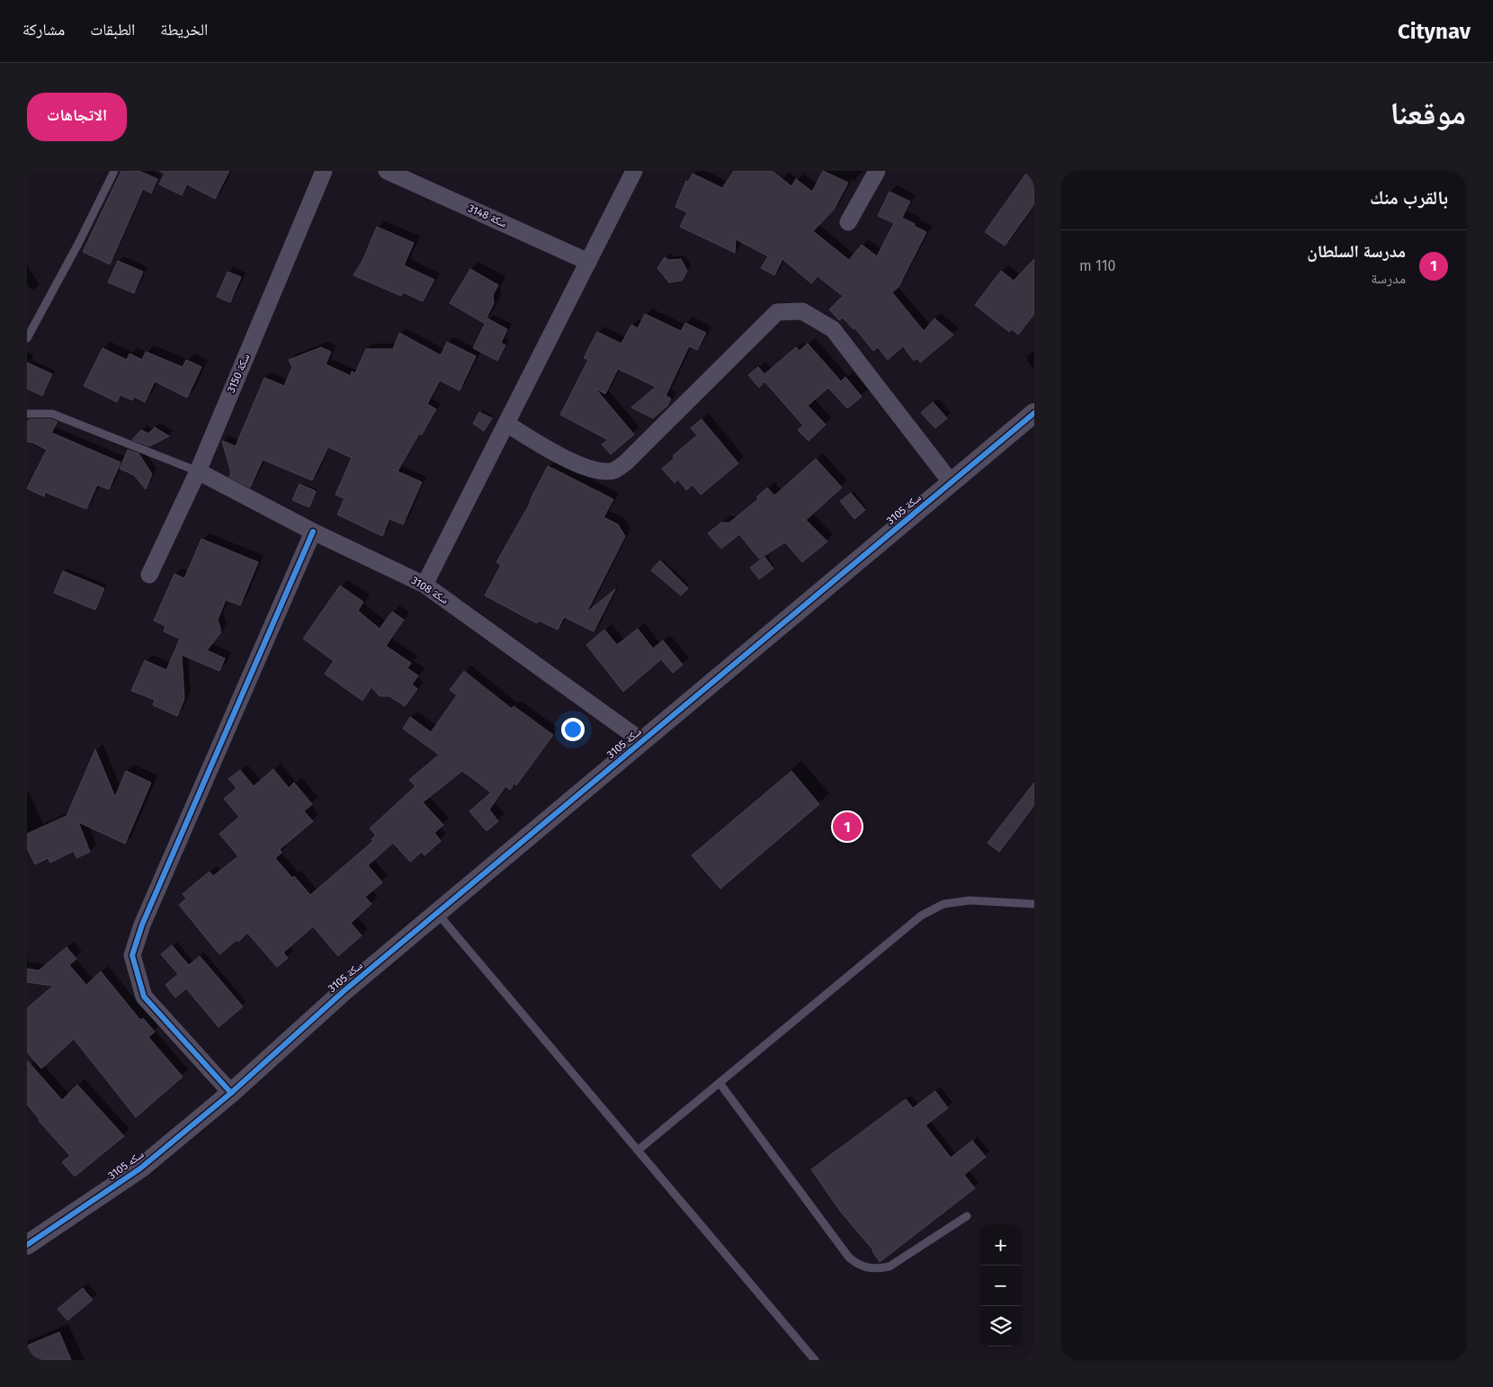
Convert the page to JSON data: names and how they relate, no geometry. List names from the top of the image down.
{
  "streets": {
    "street": [
      "سكة 3148",
      "سكة 3150",
      "سكة 3105",
      "سكة 3108",
      "سكه 3105"
    ]
  },
  "crossings": [
    ["سكة 3150", "سكة 3108"],
    ["سكة 3105", "سكة 3108"],
    ["سكة 3105", "سكه 3105"]
  ],
  "page": {
    "header": "Citynav",
    "nav": ["الخريطة", "الطبقات", "مشاركة"],
    "title": "موقعنا",
    "buttons": "الاتجاهات",
    "heading": "بالقرب منك",
    "list": [
      {
        "mark": "1",
        "name": "مدرسة السلطان",
        "note": "مدرسة",
        "value": "110 m"
      }
    ],
    "pins": "1",
    "map_buttons": ["+", "−"]
  }
}
